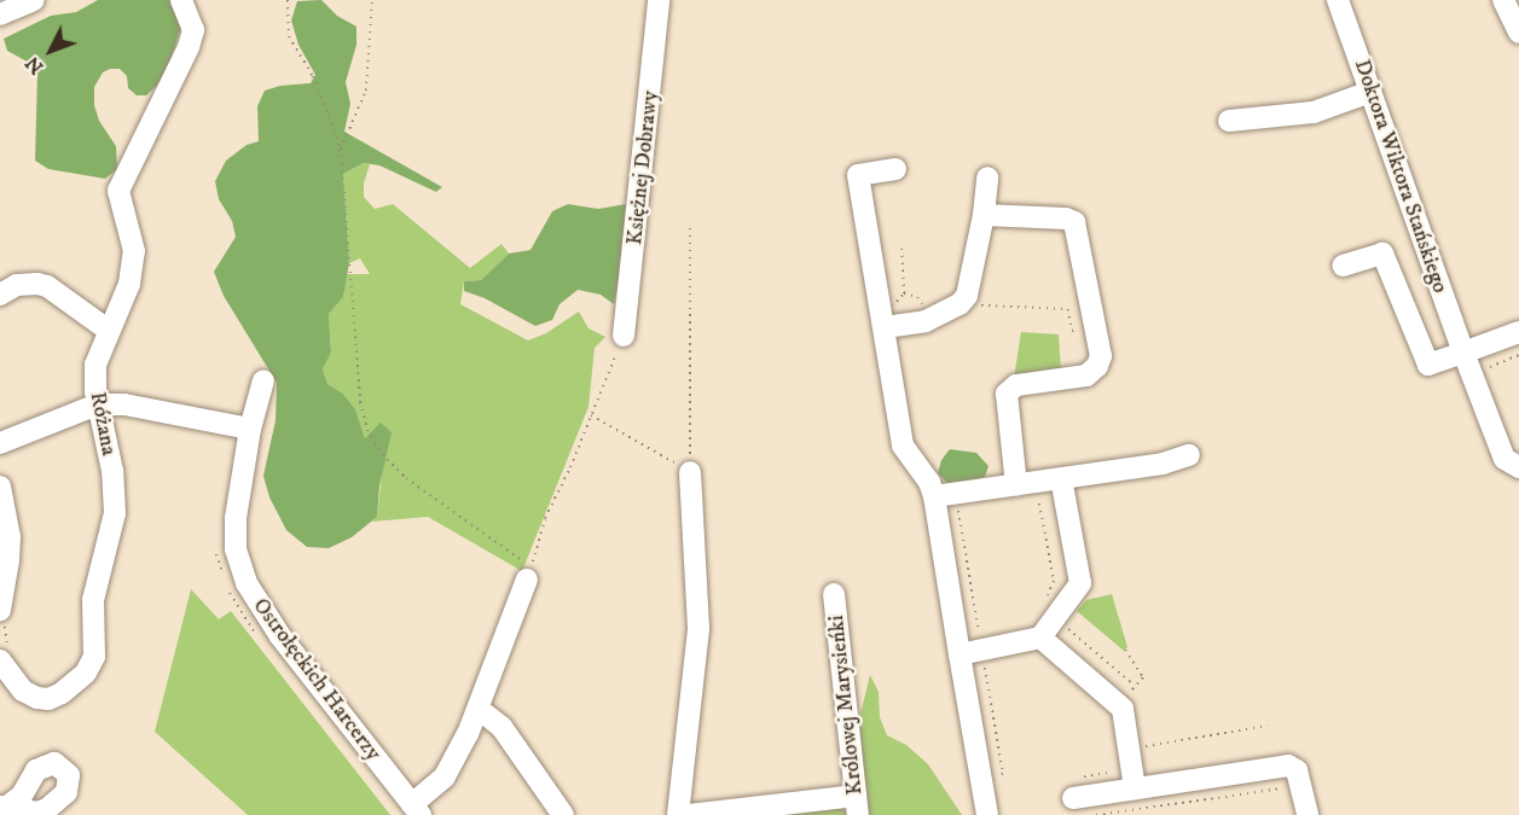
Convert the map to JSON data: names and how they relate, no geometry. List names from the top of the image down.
{
  "streets": {
    "street": [
      "Księżnej Dobrawy",
      "Doktora Wiktora Stańskiego",
      "Różana",
      "Ostrołęckich Harcerzy",
      "Królowej Marysieńki"
    ]
  },
  "north": "bottom left"
}
